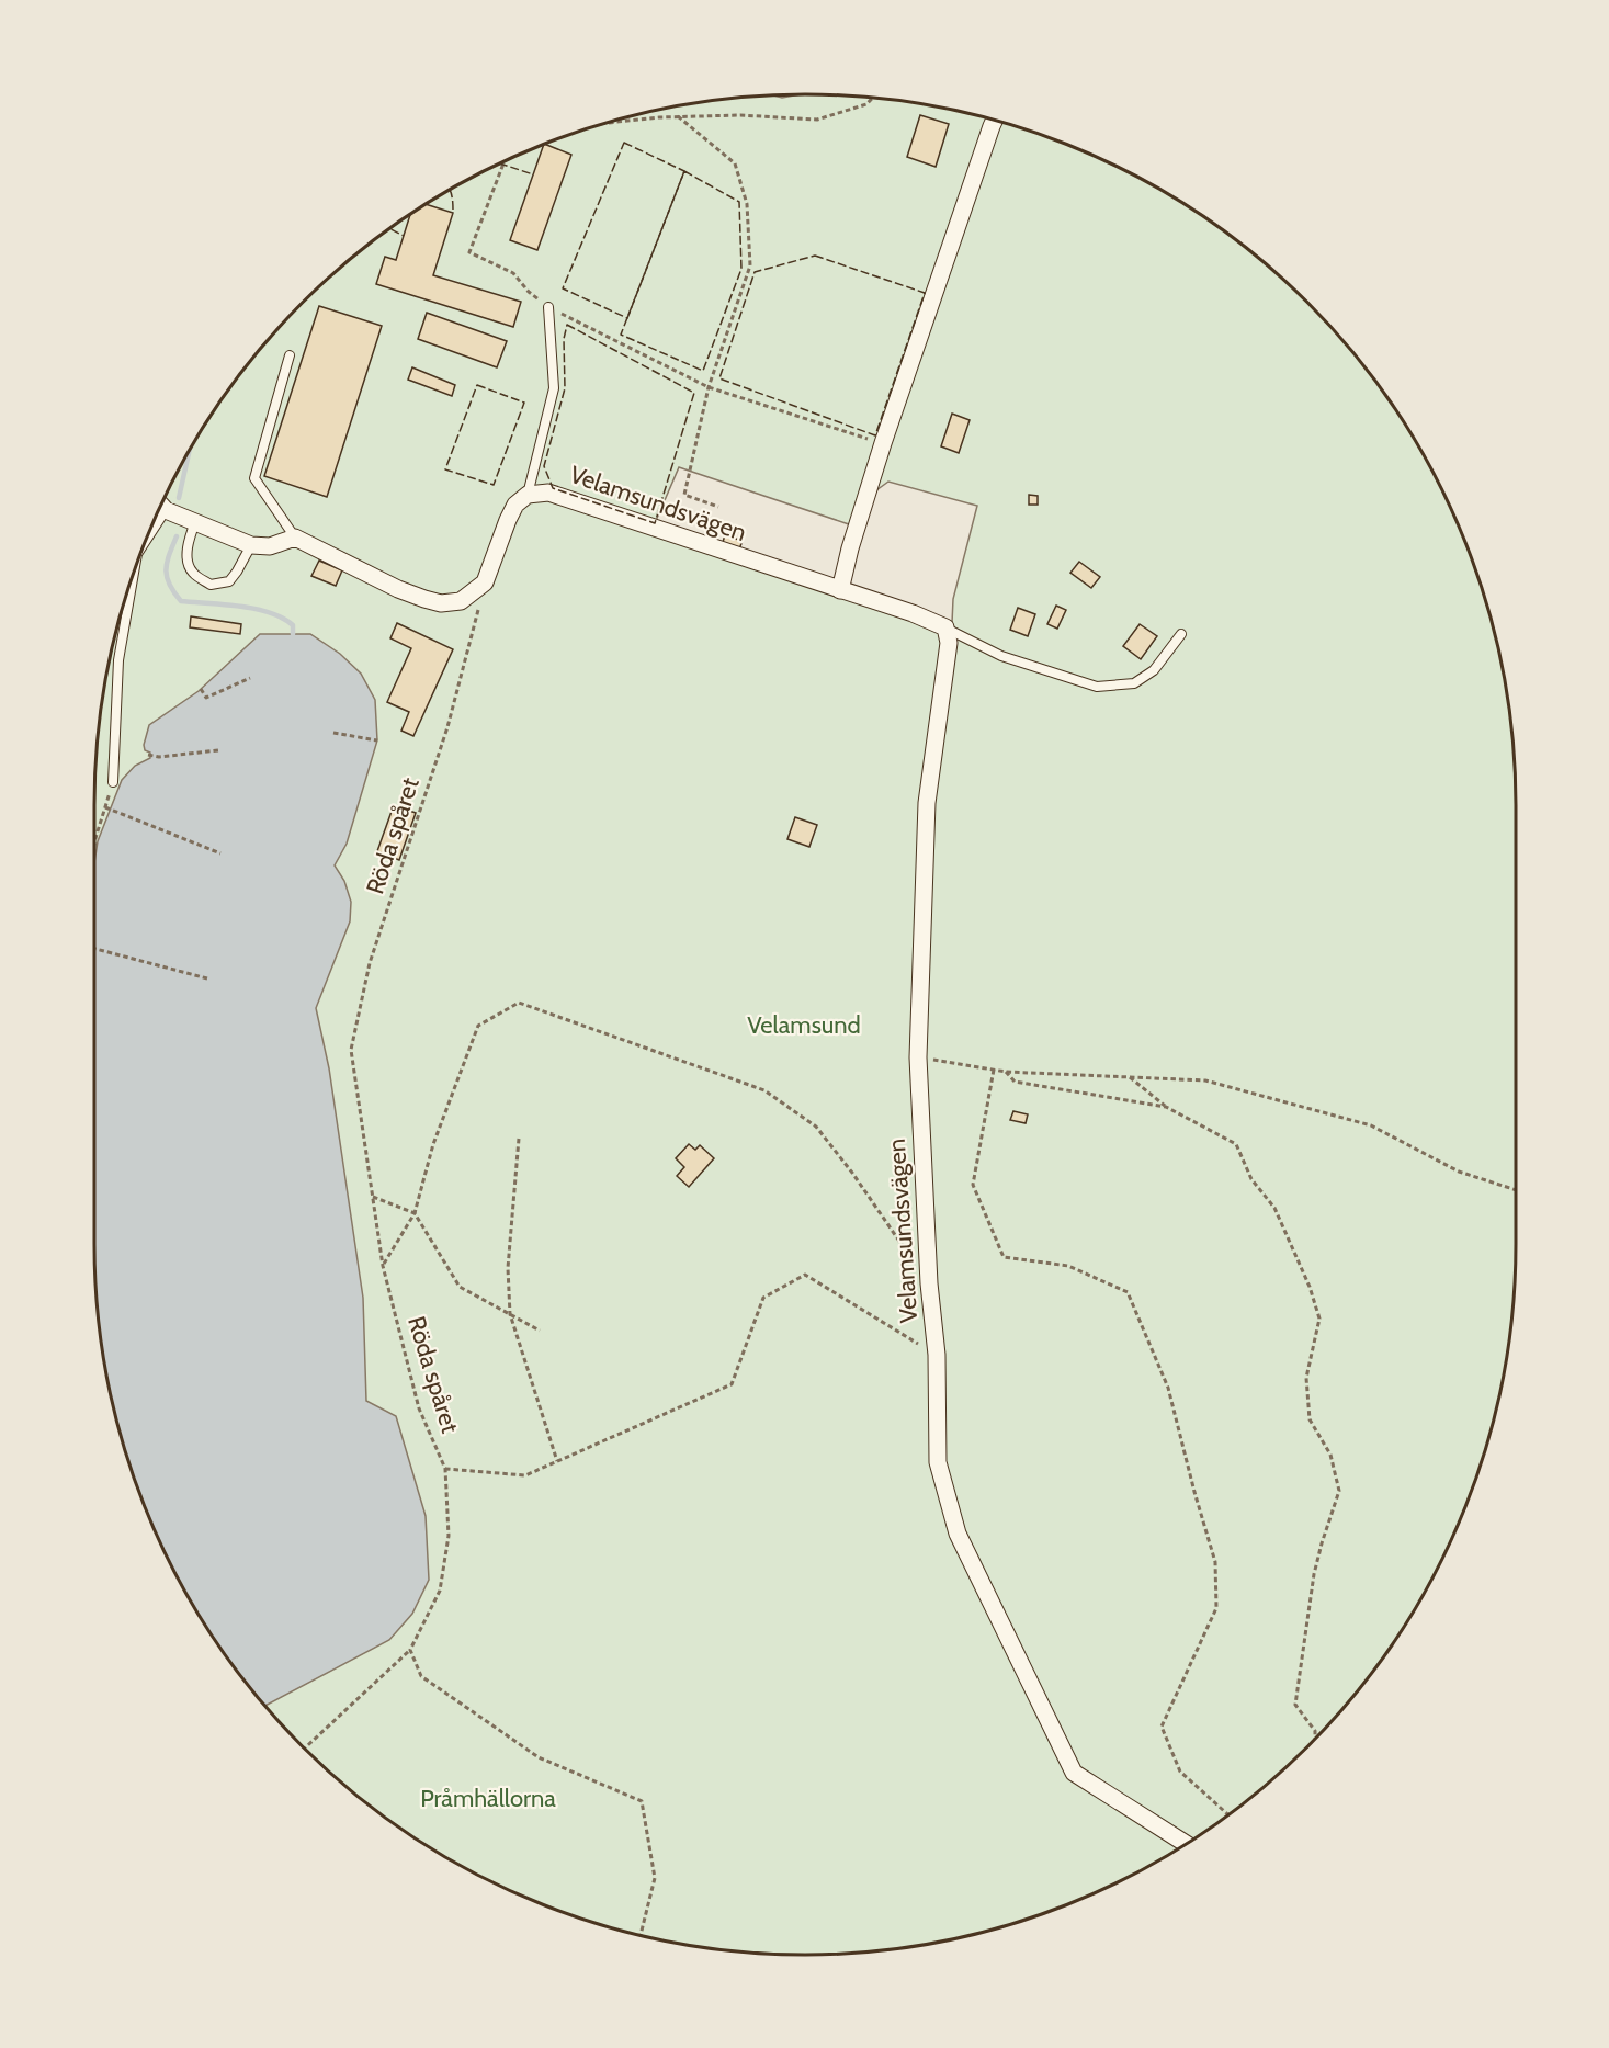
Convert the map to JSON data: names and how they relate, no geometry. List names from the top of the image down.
{
  "streets": {
    "street": ["Velamsundsvägen"],
    "path": ["Röda spåret"]
  },
  "parks": ["Velamsund", "Pråmhällorna"]
}
